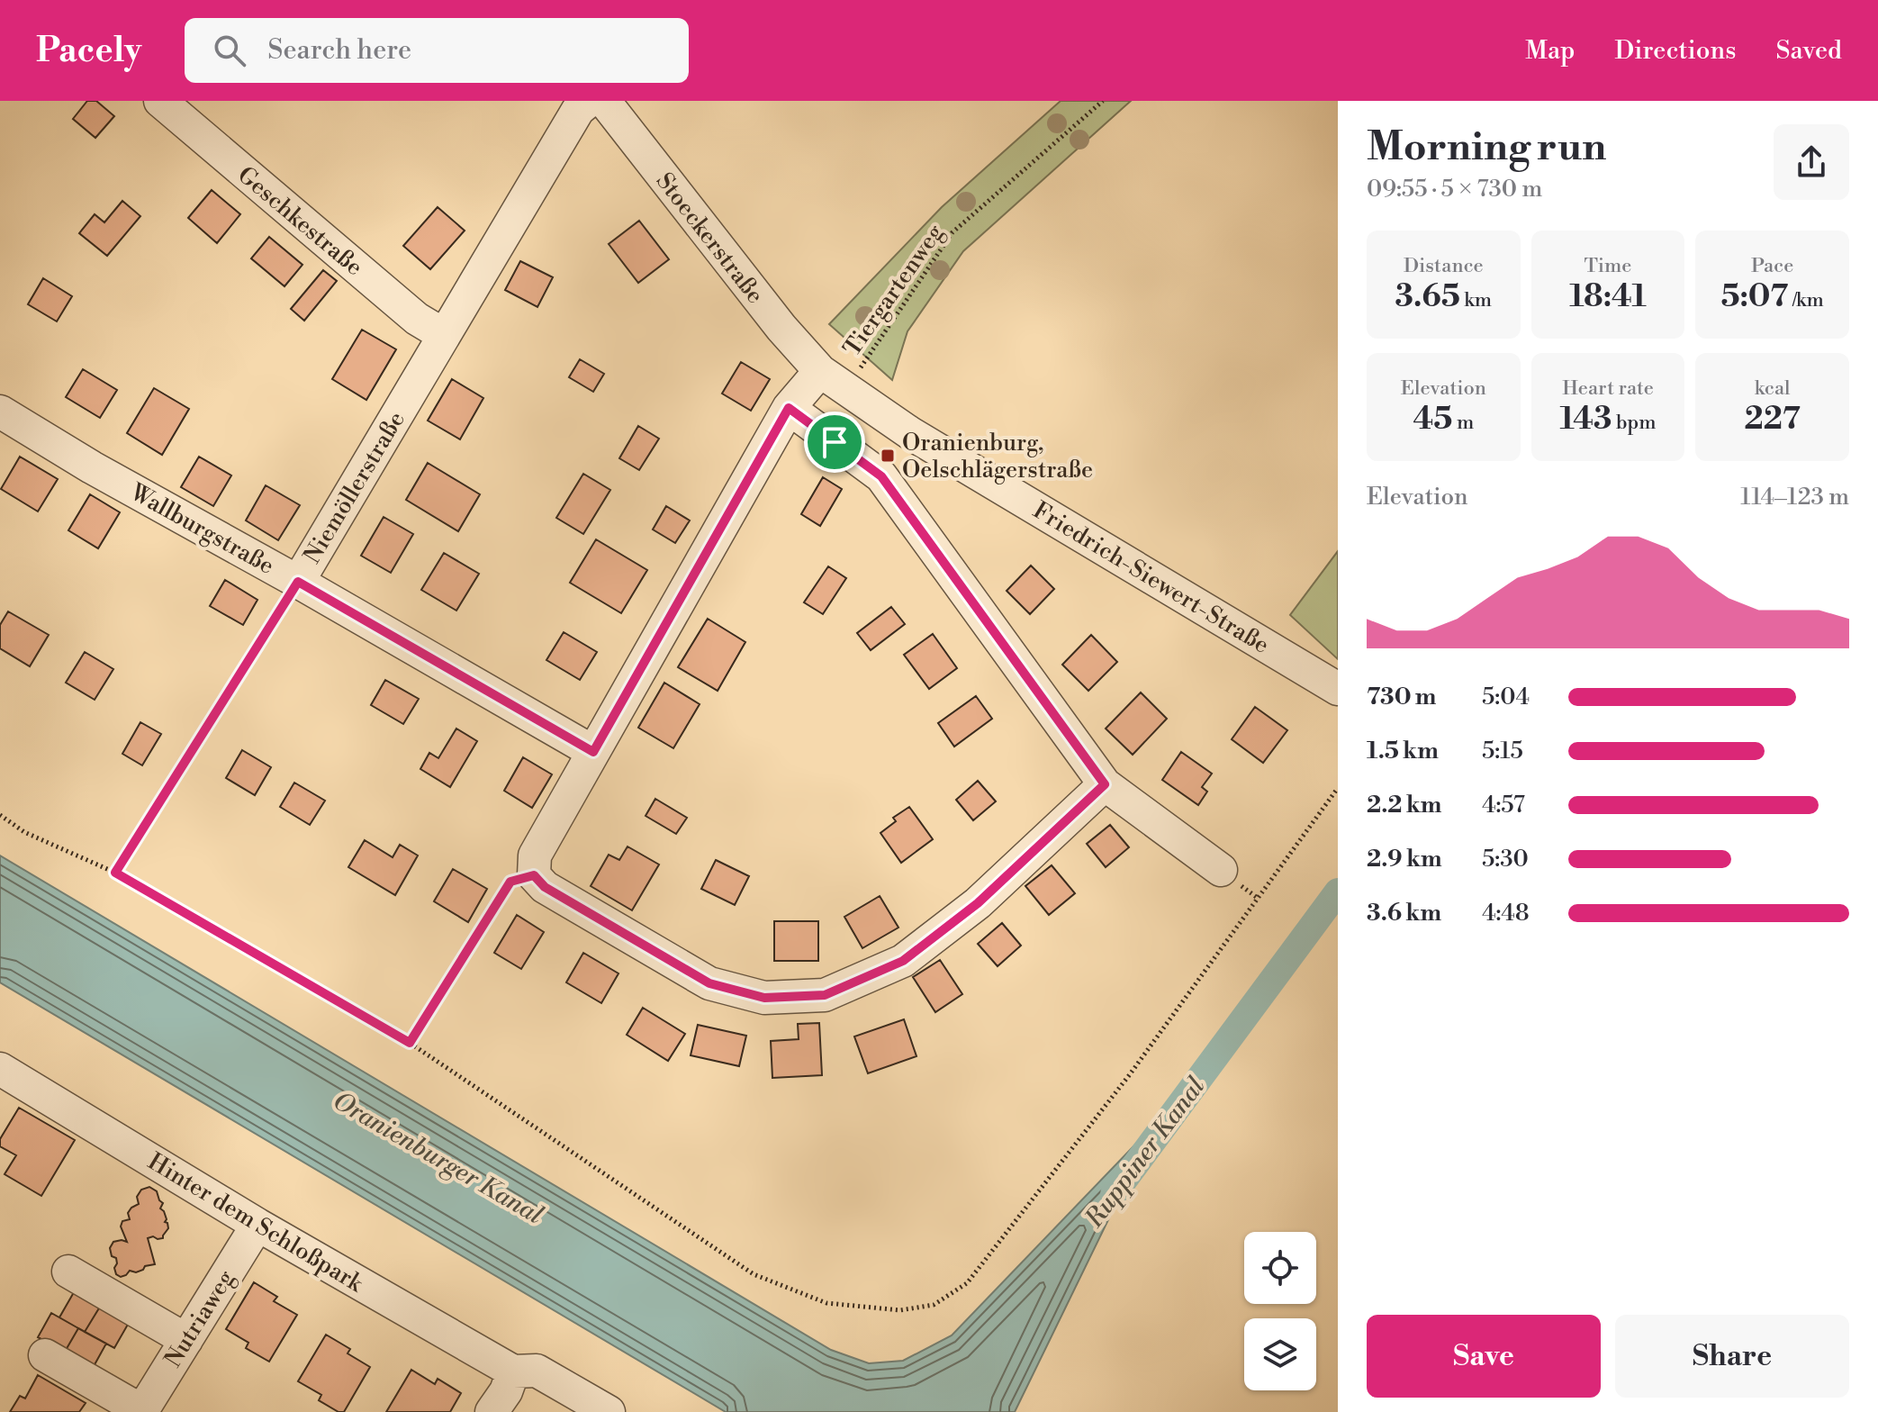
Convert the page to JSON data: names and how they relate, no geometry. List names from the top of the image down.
{
  "streets": {
    "street": [
      "Geschkestraße",
      "Stoeckerstraße",
      "Niemöllerstraße",
      "Wallburgstraße",
      "Friedrich-Siewert-Straße",
      "Hinter dem Schloßpark",
      "Nutriaweg"
    ],
    "path": ["Tiergartenweg"]
  },
  "crossings": [
    ["Geschkestraße", "Niemöllerstraße"],
    ["Stoeckerstraße", "Tiergartenweg"],
    ["Stoeckerstraße", "Friedrich-Siewert-Straße"],
    ["Tiergartenweg", "Friedrich-Siewert-Straße"],
    ["Niemöllerstraße", "Wallburgstraße"],
    ["Hinter dem Schloßpark", "Nutriaweg"]
  ],
  "water": ["Ruppiner Kanal", "Oranienburger Kanal"],
  "places": {
    "transit": ["Oranienburg, Oelschlägerstraße"]
  },
  "page": {
    "header": "Pacely",
    "search": "Search here",
    "nav": ["Map", "Directions", "Saved"],
    "heading": ["Morning run", "09:55 · 5 × 730 m"],
    "stats": [
      ["Distance", "3.65 km"],
      ["Time", "18:41"],
      ["Pace", "5:07 /km"],
      ["Elevation", "45 m"],
      ["Heart rate", "143 bpm"],
      ["kcal", "227"]
    ],
    "chart": ["Elevation", "114–123 m"],
    "list": [
      {
        "name": "730 m",
        "note": "5:04"
      },
      {
        "name": "1.5 km",
        "note": "5:15"
      },
      {
        "name": "2.2 km",
        "note": "4:57"
      },
      {
        "name": "2.9 km",
        "note": "5:30"
      },
      {
        "name": "3.6 km",
        "note": "4:48"
      }
    ],
    "buttons": ["Save", "Share"]
  }
}
